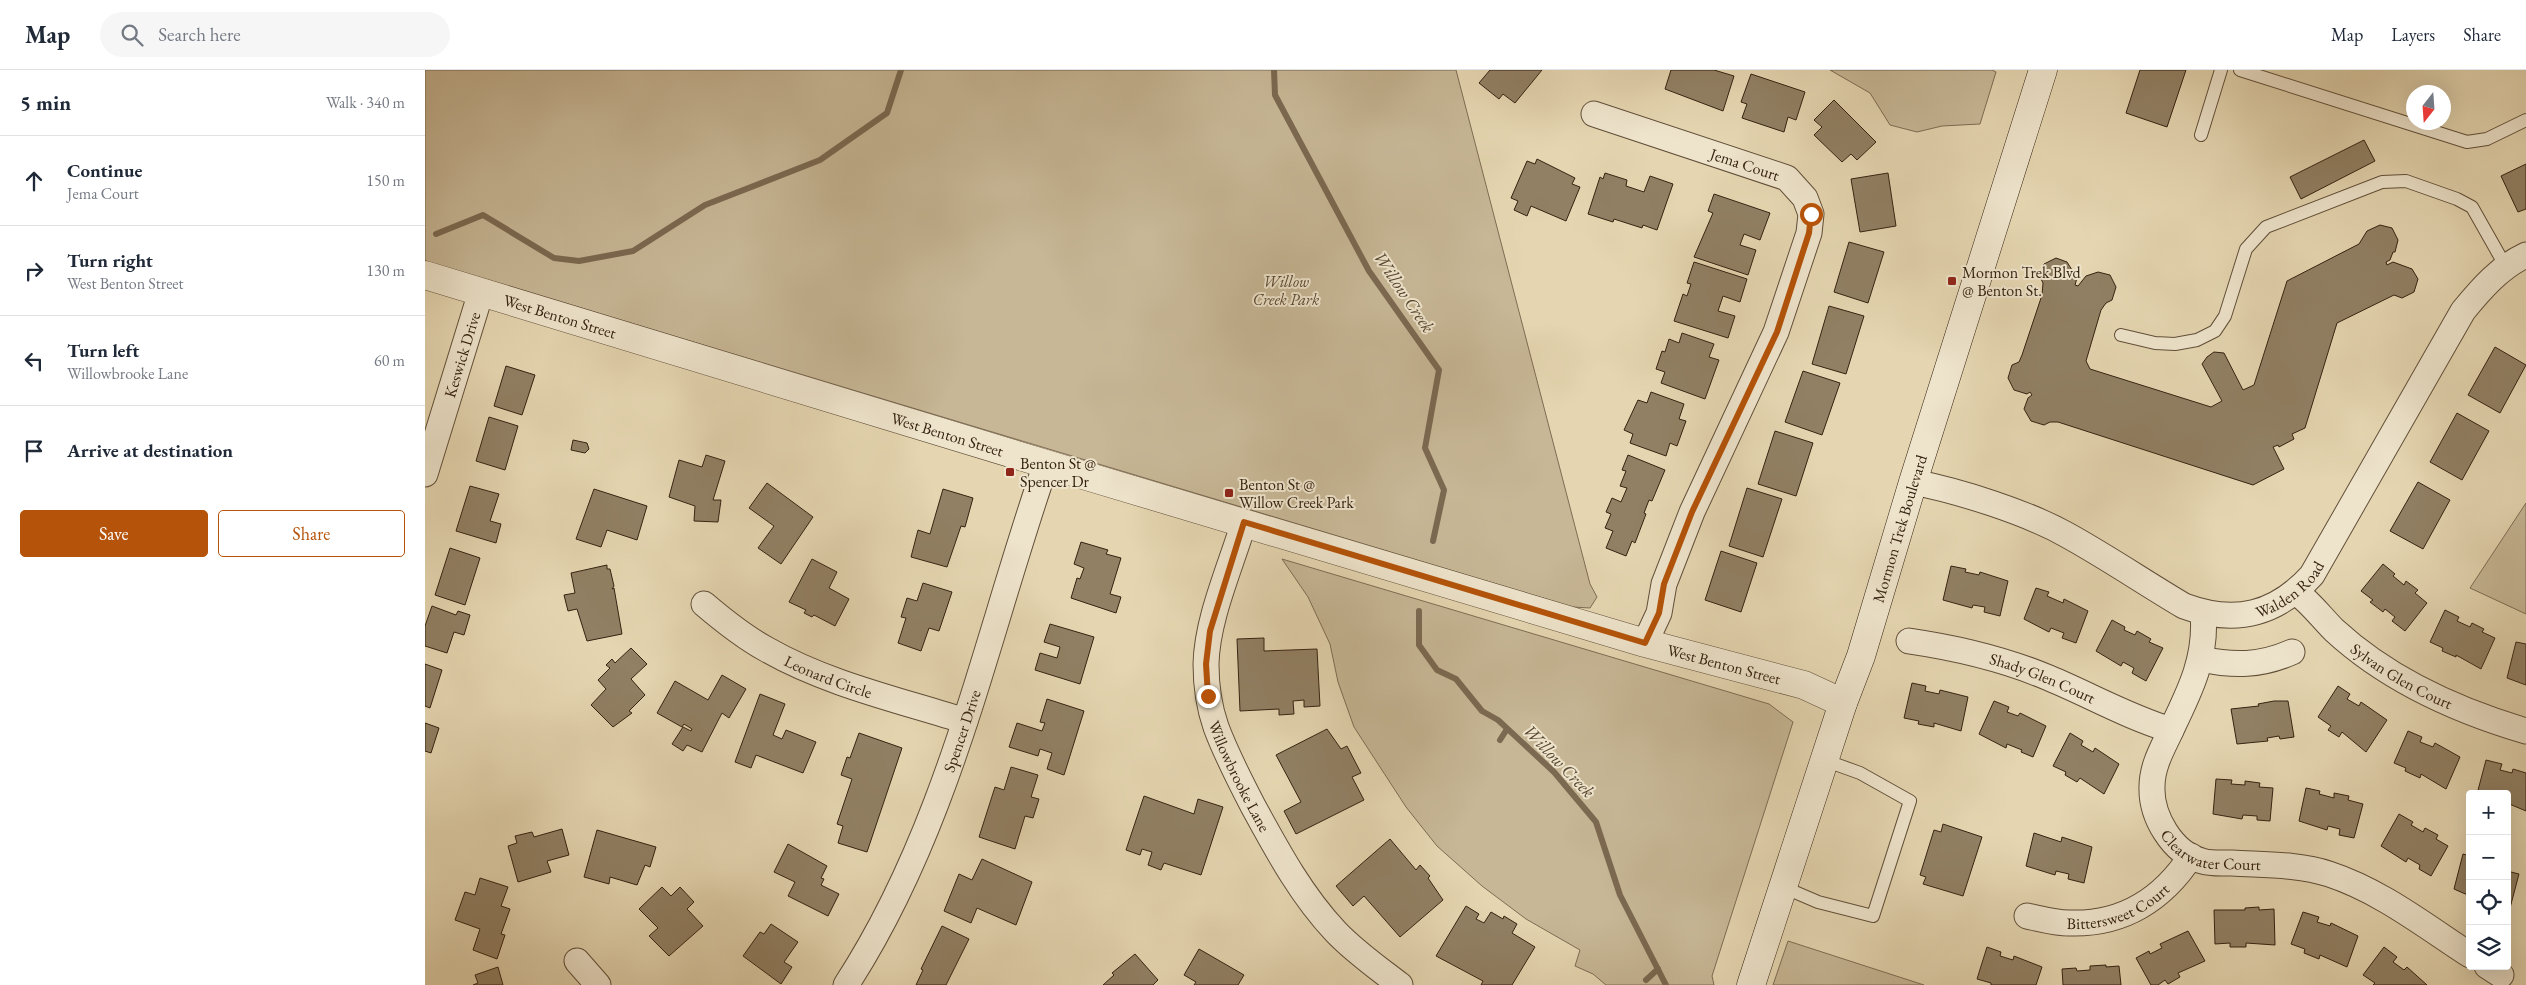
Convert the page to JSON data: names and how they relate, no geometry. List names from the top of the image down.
{
  "streets": {
    "street": [
      "Jema Court",
      "West Benton Street",
      "Keswick Drive",
      "Mormon Trek Boulevard",
      "Walden Road",
      "Sylvan Glen Court",
      "Leonard Circle",
      "Shady Glen Court",
      "Spencer Drive",
      "Willowbrooke Lane",
      "Clearwater Court",
      "Bittersweet Court"
    ]
  },
  "crossings": [
    ["Jema Court", "West Benton Street"],
    ["West Benton Street", "Keswick Drive"],
    ["West Benton Street", "Mormon Trek Boulevard"],
    ["West Benton Street", "Spencer Drive"],
    ["West Benton Street", "Willowbrooke Lane"],
    ["Mormon Trek Boulevard", "Walden Road"],
    ["Walden Road", "Sylvan Glen Court"],
    ["Walden Road", "Clearwater Court"],
    ["Leonard Circle", "Spencer Drive"],
    ["Shady Glen Court", "Clearwater Court"],
    ["Clearwater Court", "Bittersweet Court"]
  ],
  "water": ["Willow Creek"],
  "parks": ["Willow Creek Park"],
  "places": {
    "transit": ["Mormon Trek Blvd @ Benton St.", "Benton St @ Spencer Dr", "Benton St @ Willow Creek Park"]
  },
  "north": "bottom",
  "page": {
    "header": "Map",
    "search": "Search here",
    "nav": ["Map", "Layers", "Share"],
    "heading": ["5 min", "Walk · 340 m"],
    "list": [
      ["Continue", "Jema Court", "150 m"],
      ["Turn right", "West Benton Street", "130 m"],
      ["Turn left", "Willowbrooke Lane", "60 m"],
      "Arrive at destination"
    ],
    "buttons": ["Save", "Share"],
    "map_buttons": ["+", "−"]
  }
}
